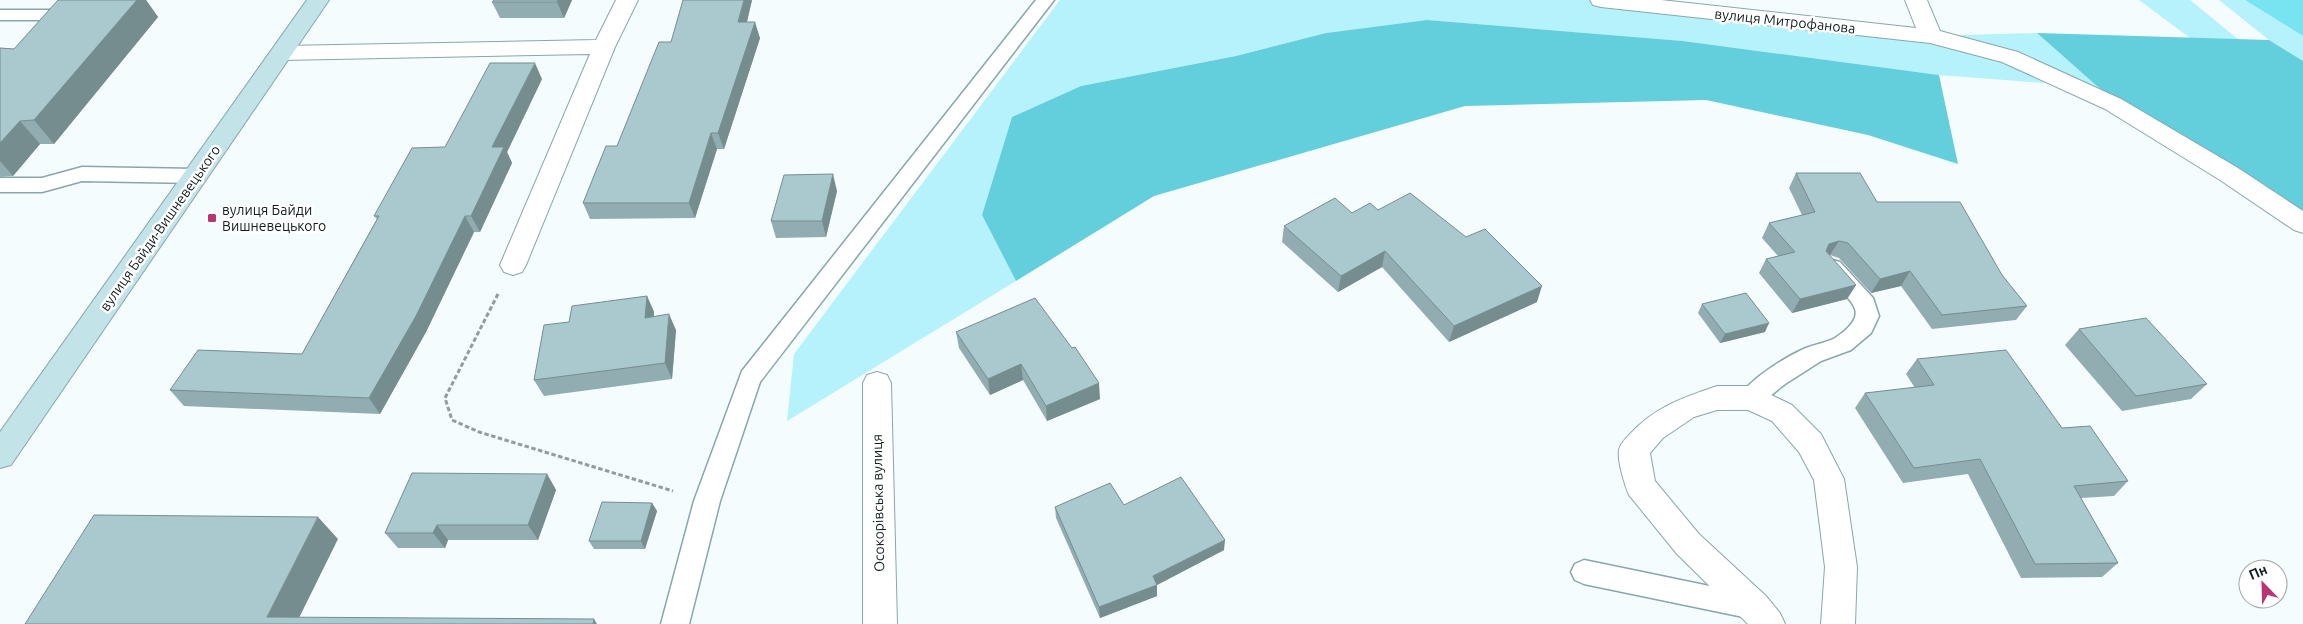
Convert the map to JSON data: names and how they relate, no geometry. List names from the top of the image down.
{
  "streets": {
    "street": ["вулиця Митрофанова", "вулиця Байди-Вишневецького", "Осокорівська вулиця"]
  },
  "places": {
    "transit": ["вулиця Байди Вишневецького"]
  },
  "north": "top left"
}
